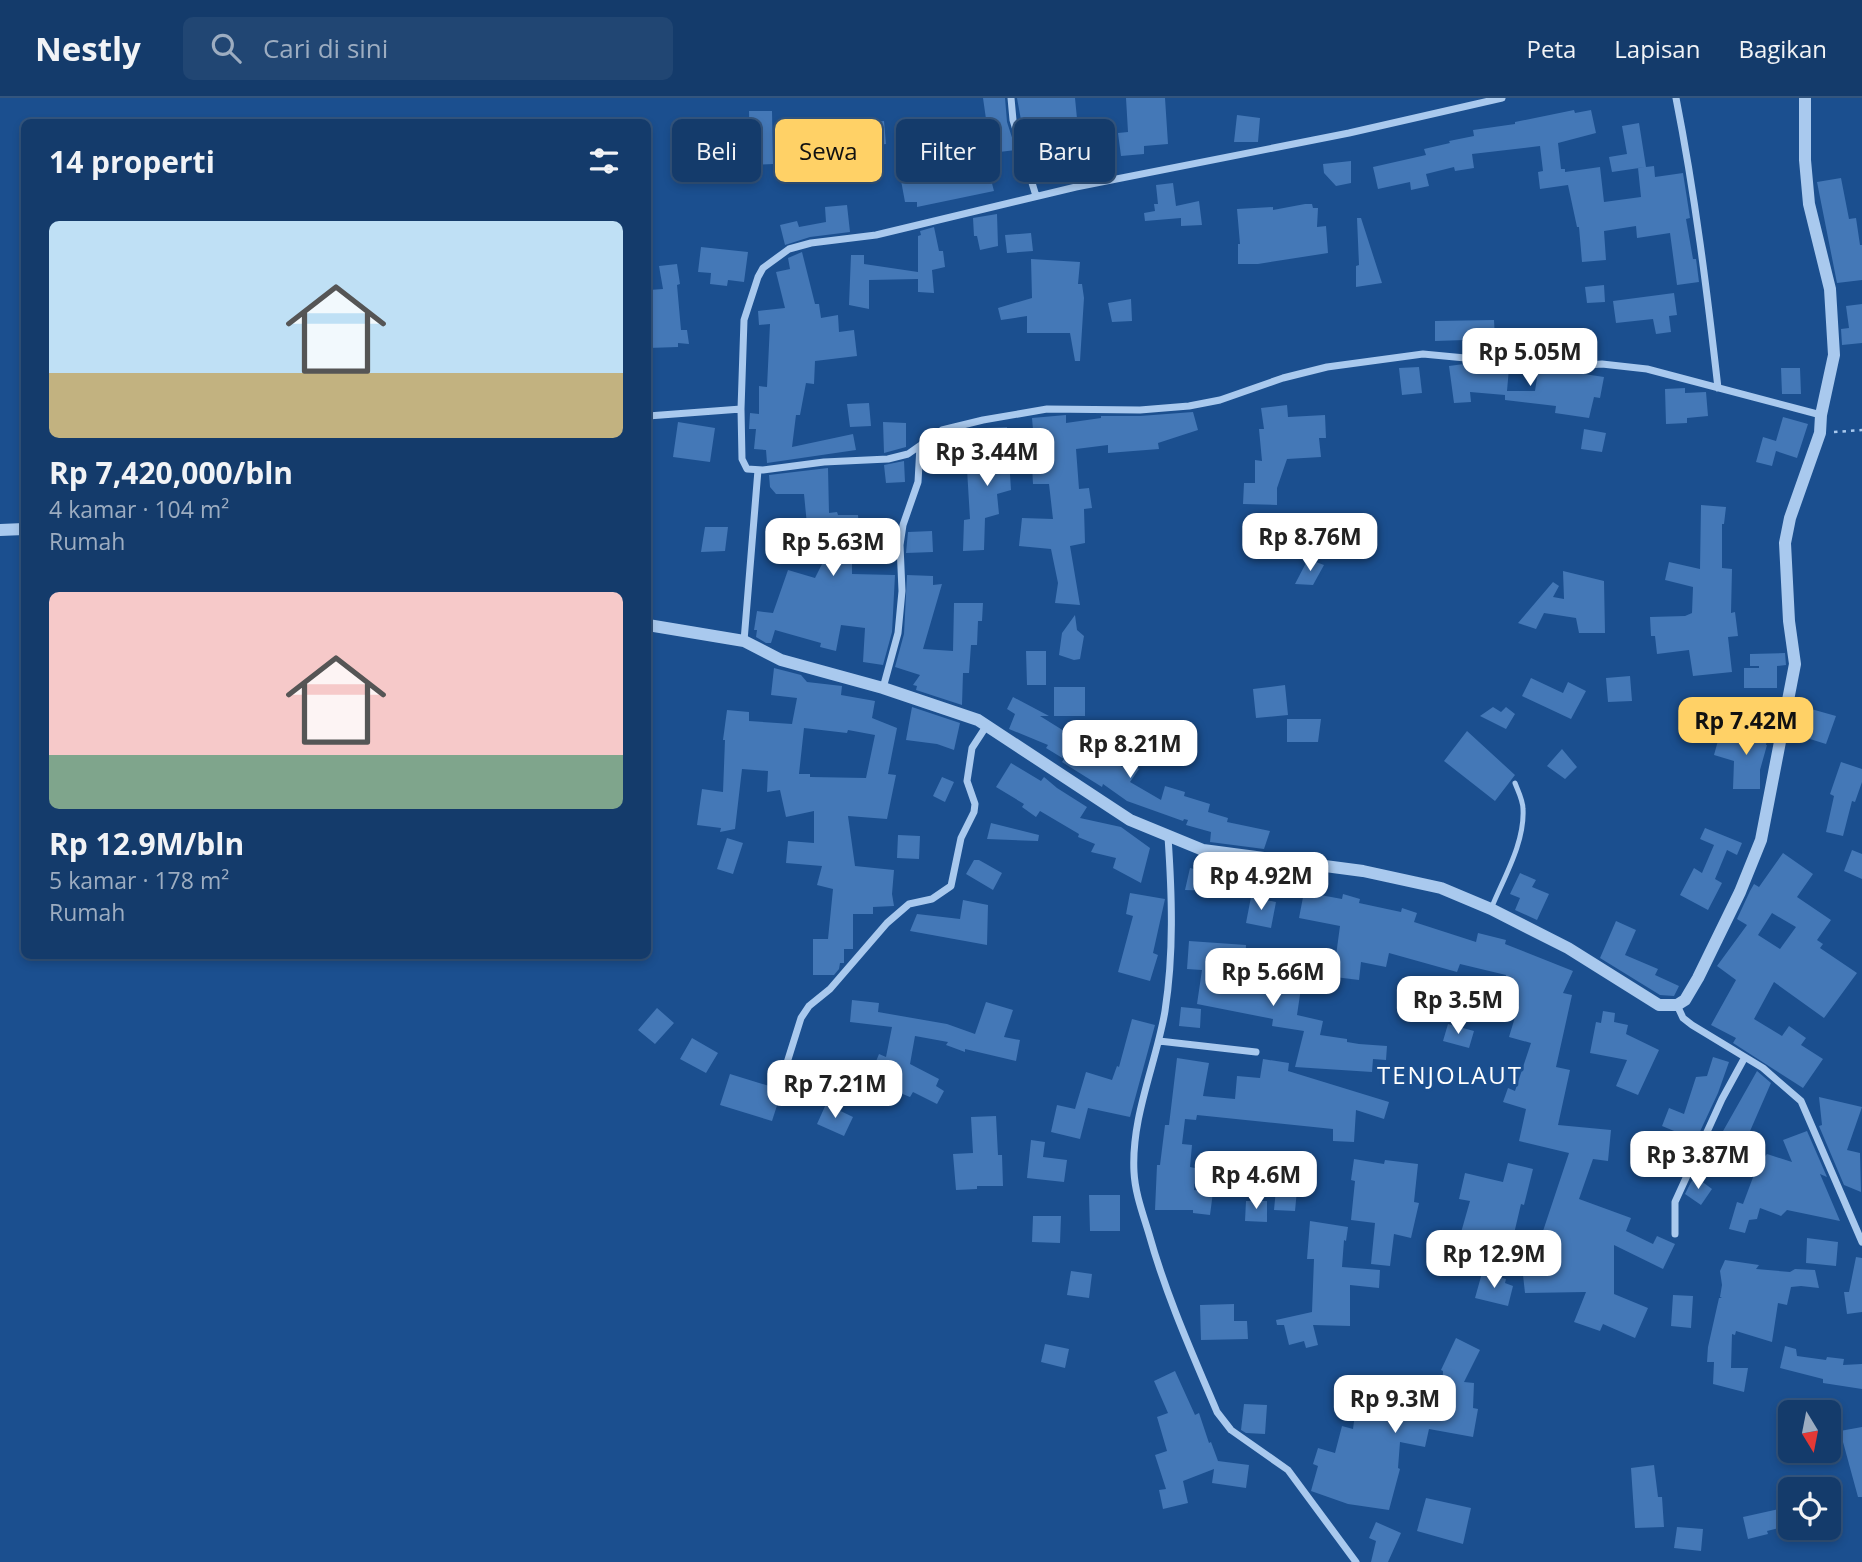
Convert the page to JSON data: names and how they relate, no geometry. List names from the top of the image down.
{
  "districts": ["TENJOLAUT"],
  "north": "bottom",
  "page": {
    "header": "Nestly",
    "search": "Cari di sini",
    "nav": ["Peta", "Lapisan", "Bagikan"],
    "chip": [
      "Beli",
      "Sewa",
      "Filter",
      "Baru"
    ],
    "heading": "14 properti",
    "list": [
      {
        "name": "Rp 7,420,000/bln",
        "note": "4 kamar · 104 m² · Rumah"
      },
      {
        "name": "Rp 12.9M/bln",
        "note": "5 kamar · 178 m² · Rumah"
      }
    ],
    "price": [
      "Rp 5.05M",
      "Rp 3.44M",
      "Rp 8.76M",
      "Rp 5.63M",
      "Rp 7.42M",
      "Rp 8.21M",
      "Rp 4.92M",
      "Rp 5.66M",
      "Rp 3.5M",
      "Rp 7.21M",
      "Rp 3.87M",
      "Rp 4.6M",
      "Rp 12.9M",
      "Rp 9.3M"
    ]
  }
}
